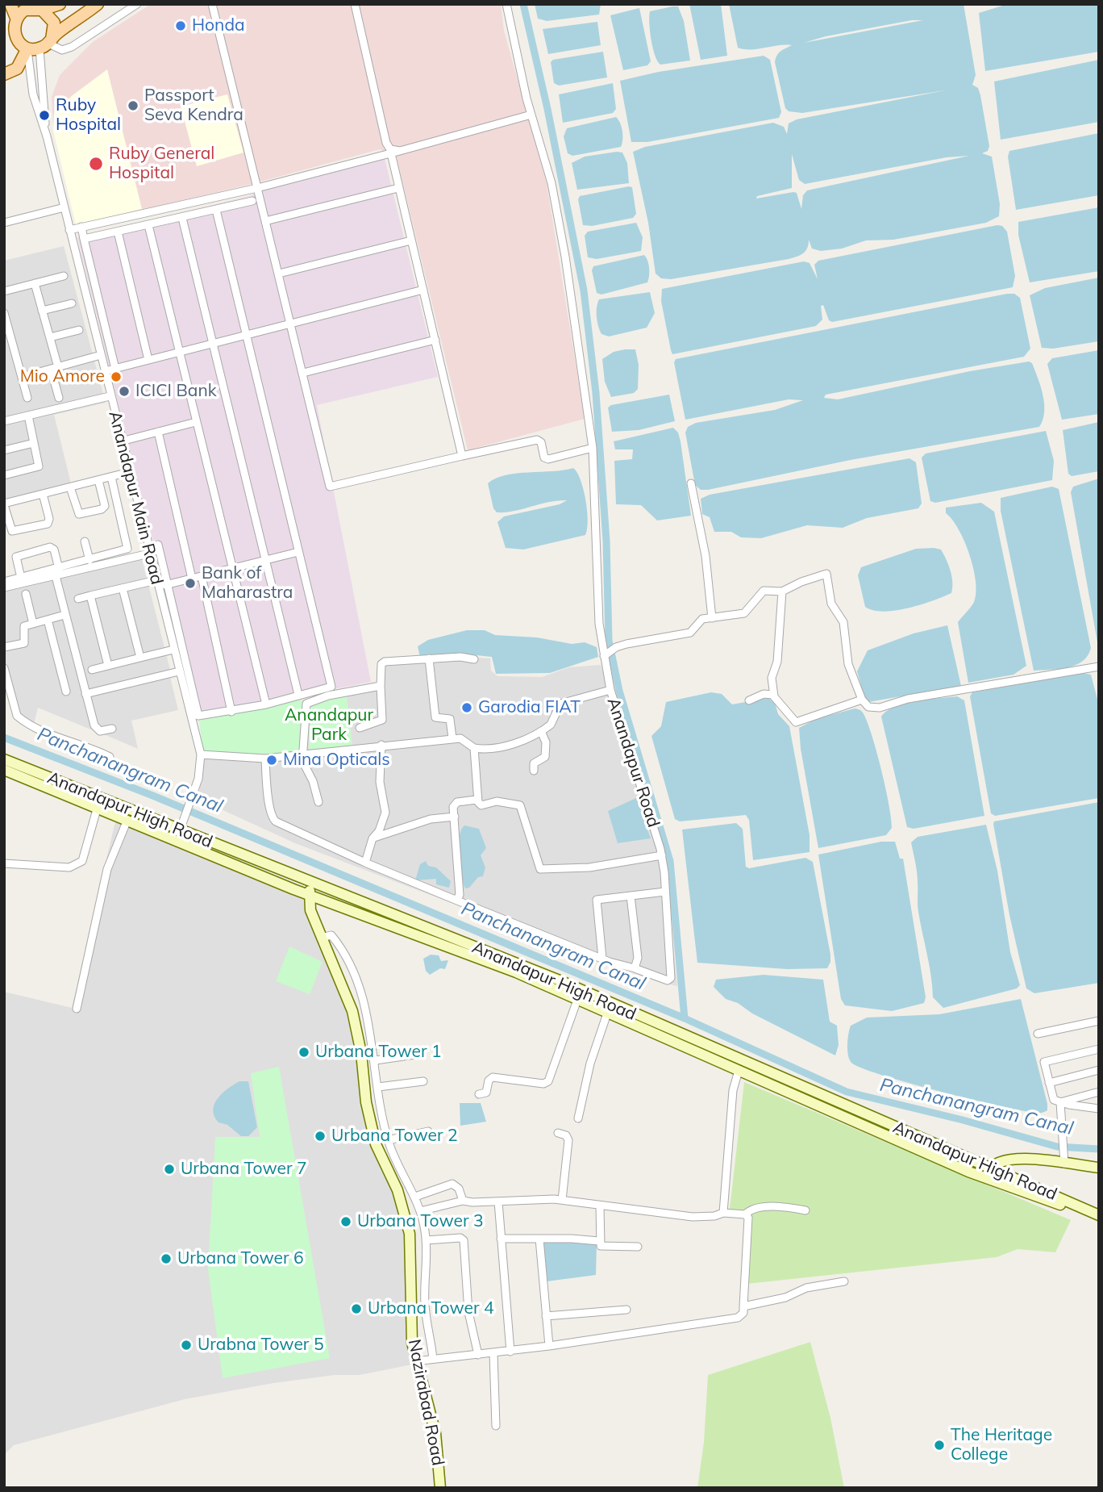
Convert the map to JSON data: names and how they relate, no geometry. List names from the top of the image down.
{
  "streets": {
    "main road": ["Anandapur High Road", "Nazirabad Road"],
    "street": ["Anandapur Main Road", "Anandapur Road"]
  },
  "crossings": [
    ["Anandapur Main Road", "Anandapur Road"],
    ["Anandapur Main Road", "Anandapur High Road"],
    ["Anandapur High Road", "Nazirabad Road"]
  ],
  "water": ["Panchanangram Canal"],
  "parks": ["Anandapur Park"],
  "places": [
    "Honda",
    "Passport Seva Kendra",
    "Ruby Hospital",
    "Ruby General Hospital",
    "Mio Amore",
    "ICICI Bank",
    "Bank of Maharastra",
    "Garodia FIAT",
    "Mina Opticals",
    "Urbana Tower 1",
    "Urbana Tower 2",
    "Urbana Tower 7",
    "Urbana Tower 3",
    "Urbana Tower 6",
    "Urbana Tower 4",
    "Urabna Tower 5",
    "The Heritage College"
  ]
}
